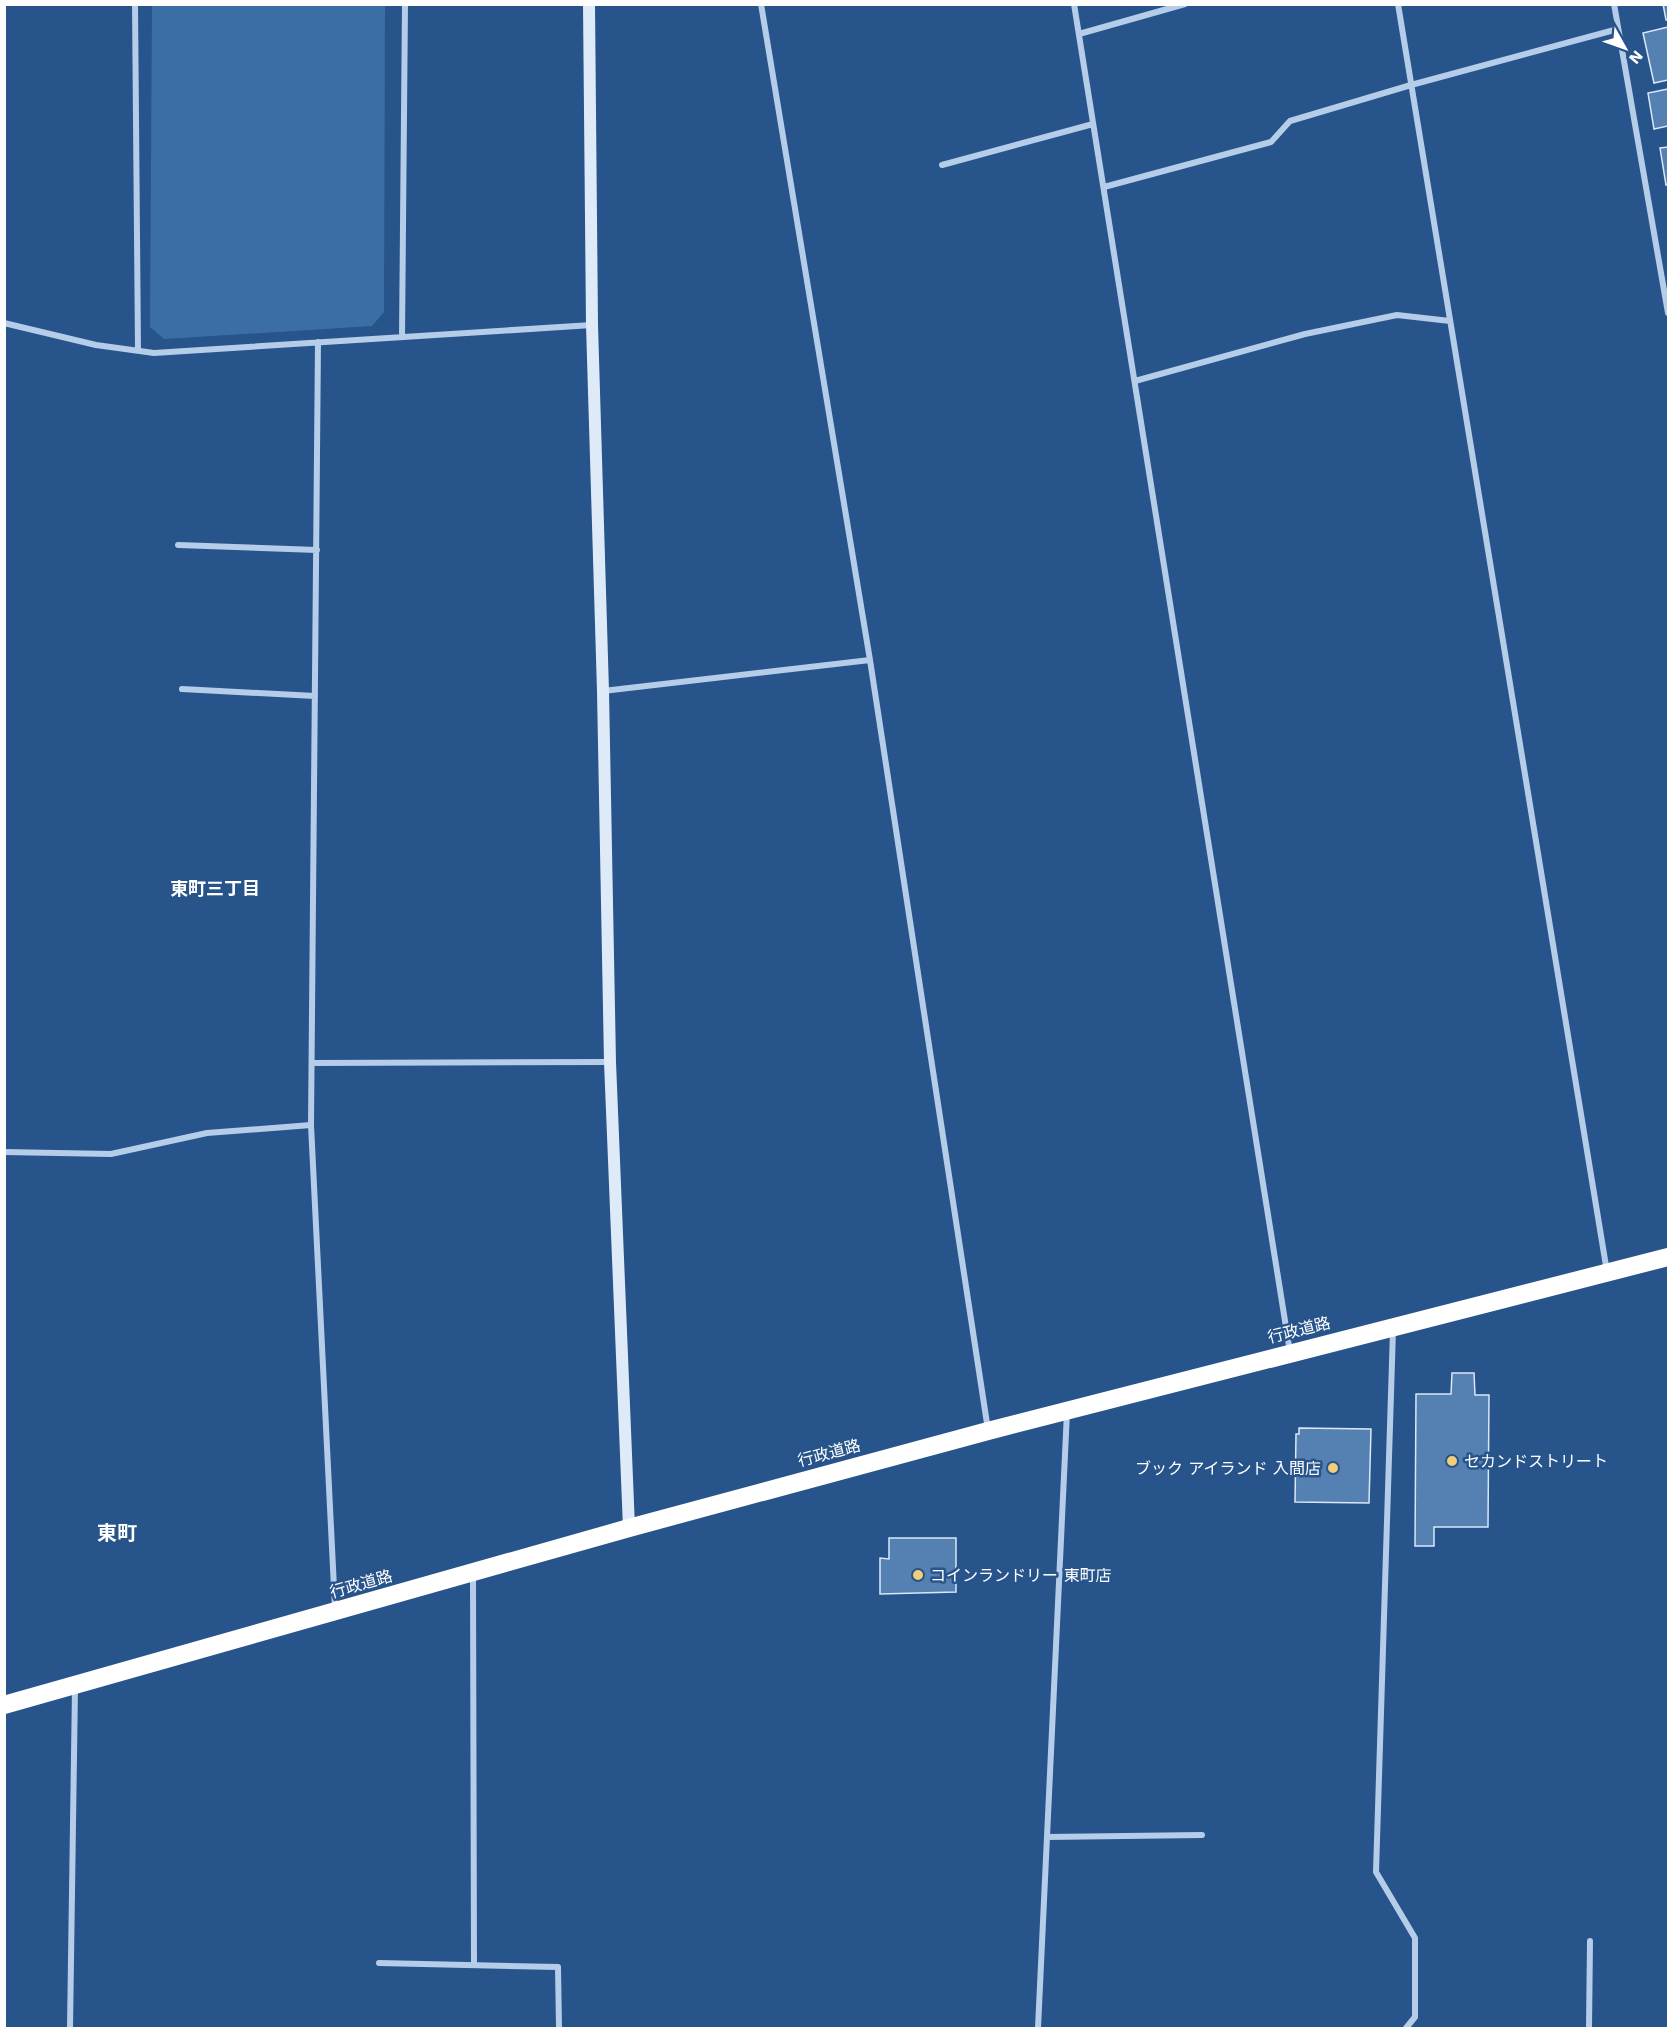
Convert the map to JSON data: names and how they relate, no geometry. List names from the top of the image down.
{
  "streets": {
    "highway": ["行政道路"]
  },
  "districts": ["東町三丁目", "東町"],
  "places": ["セカンドストリート", "ブック アイランド 入間店", "コインランドリー 東町店"],
  "north": "bottom right"
}
